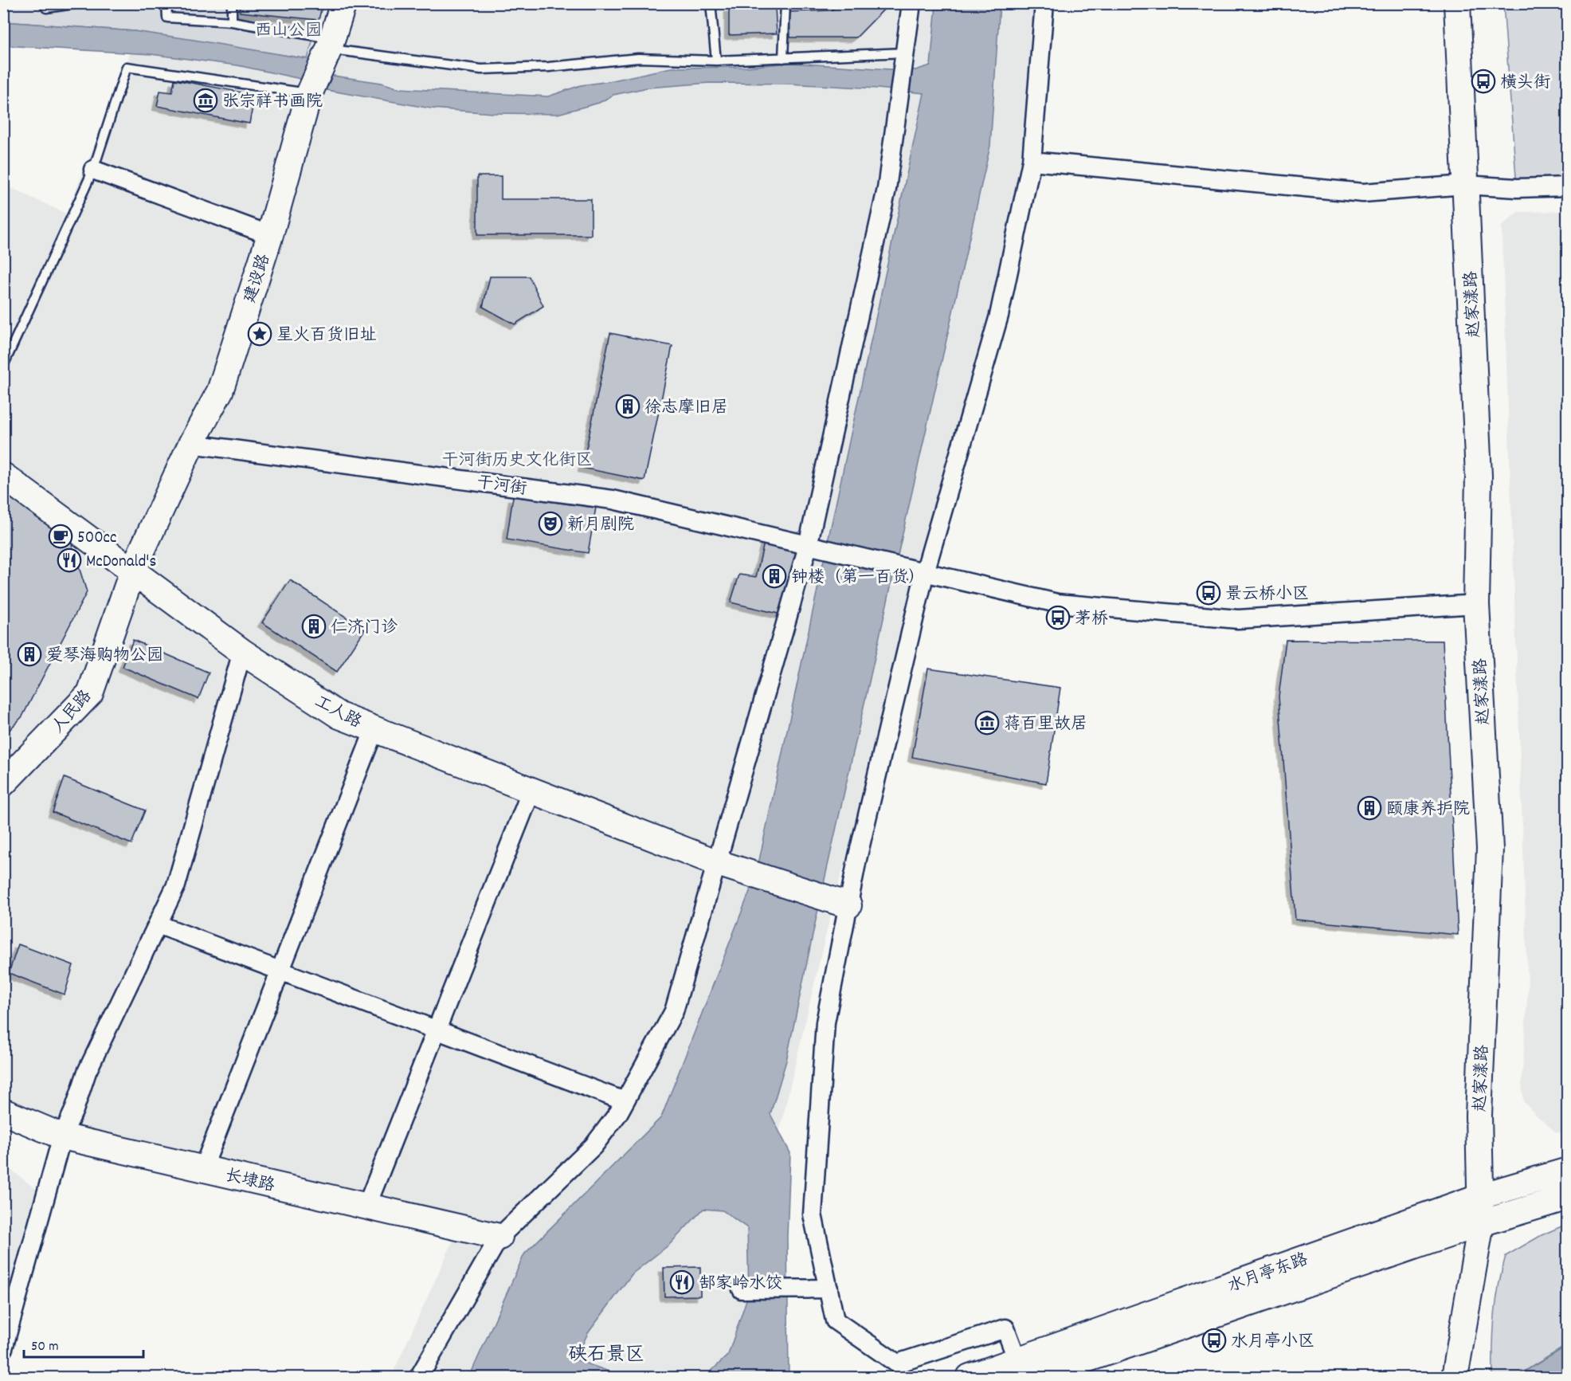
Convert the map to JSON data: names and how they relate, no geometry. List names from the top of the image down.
{
  "streets": {
    "main road": [
      "建设路",
      "赵家漾路",
      "人民路",
      "工人路",
      "长埭路",
      "水月亭东路"
    ],
    "street": ["干河街"]
  },
  "crossings": [
    ["建设路", "干河街"],
    ["建设路", "人民路"],
    ["建设路", "工人路"],
    ["赵家漾路", "干河街"],
    ["赵家漾路", "水月亭东路"],
    ["人民路", "工人路"]
  ],
  "districts": ["硖石景区"],
  "parks": ["西山公园", "干河街历史文化街区"],
  "places": {
    "bus stop": [
      "横头街",
      "景云桥小区",
      "茅桥",
      "水月亭小区"
    ],
    "museum": ["张宗祥书画院", "蒋百里故居"],
    "place": ["星火百货旧址"],
    "building": [
      "徐志摩旧居",
      "钟楼（第一百货）",
      "仁济门诊",
      "爱琴海购物公园",
      "颐康养护院"
    ],
    "theatre": ["新月剧院"],
    "cafe": ["500cc"],
    "restaurant": ["McDonald's", "郜家岭水饺"]
  },
  "scale_bar": "50 m"
}
